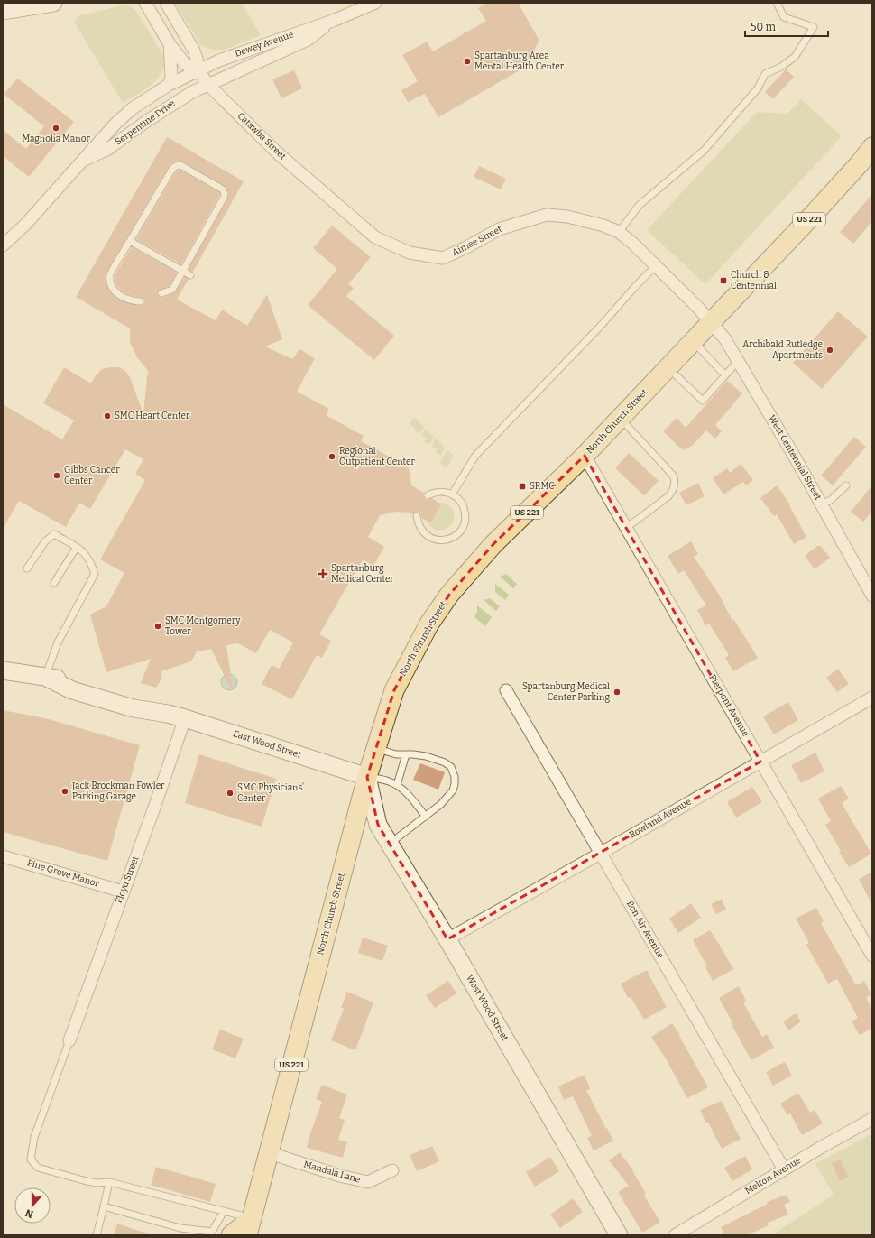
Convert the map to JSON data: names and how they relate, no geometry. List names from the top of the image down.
{
  "streets": {
    "main road": ["US 221", "North Church Street"],
    "street": [
      "Dewey Avenue",
      "Serpentine Drive",
      "Catawba Street",
      "Aimee Street",
      "West Centennial Street",
      "Pierpont Avenue",
      "East Wood Street",
      "Rowland Avenue",
      "Pine Grove Manor",
      "Floyd Street",
      "Bon Air Avenue",
      "West Wood Street",
      "Mandala Lane",
      "Melton Avenue"
    ]
  },
  "crossings": [
    ["Dewey Avenue", "Serpentine Drive"],
    ["Dewey Avenue", "Catawba Street"],
    ["Serpentine Drive", "Catawba Street"],
    ["Catawba Street", "Aimee Street"],
    ["Aimee Street", "North Church Street"],
    ["Aimee Street", "West Centennial Street"],
    ["North Church Street", "West Centennial Street"],
    ["North Church Street", "Pierpont Avenue"],
    ["North Church Street", "East Wood Street"],
    ["North Church Street", "West Wood Street"],
    ["North Church Street", "Mandala Lane"],
    ["Pierpont Avenue", "Rowland Avenue"],
    ["East Wood Street", "Floyd Street"],
    ["East Wood Street", "West Wood Street"],
    ["Rowland Avenue", "Bon Air Avenue"],
    ["Rowland Avenue", "West Wood Street"],
    ["Pine Grove Manor", "Floyd Street"],
    ["Bon Air Avenue", "Melton Avenue"]
  ],
  "places": {
    "other": [
      "Spartanburg Area Mental Health Center",
      "Magnolia Manor",
      "Archibald Rutledge Apartments",
      "SMC Heart Center",
      "Regional Outpatient Center",
      "Gibbs Cancer Center",
      "SMC Montgomery Tower",
      "Spartanburg Medical Center Parking",
      "Jack Brockman Fowler Parking Garage",
      "SMC Physicians' Center"
    ],
    "transit": ["Church & Centennial", "SRMC"],
    "health": ["Spartanburg Medical Center"]
  },
  "scale_bar": "50 m",
  "north": "bottom"
}
